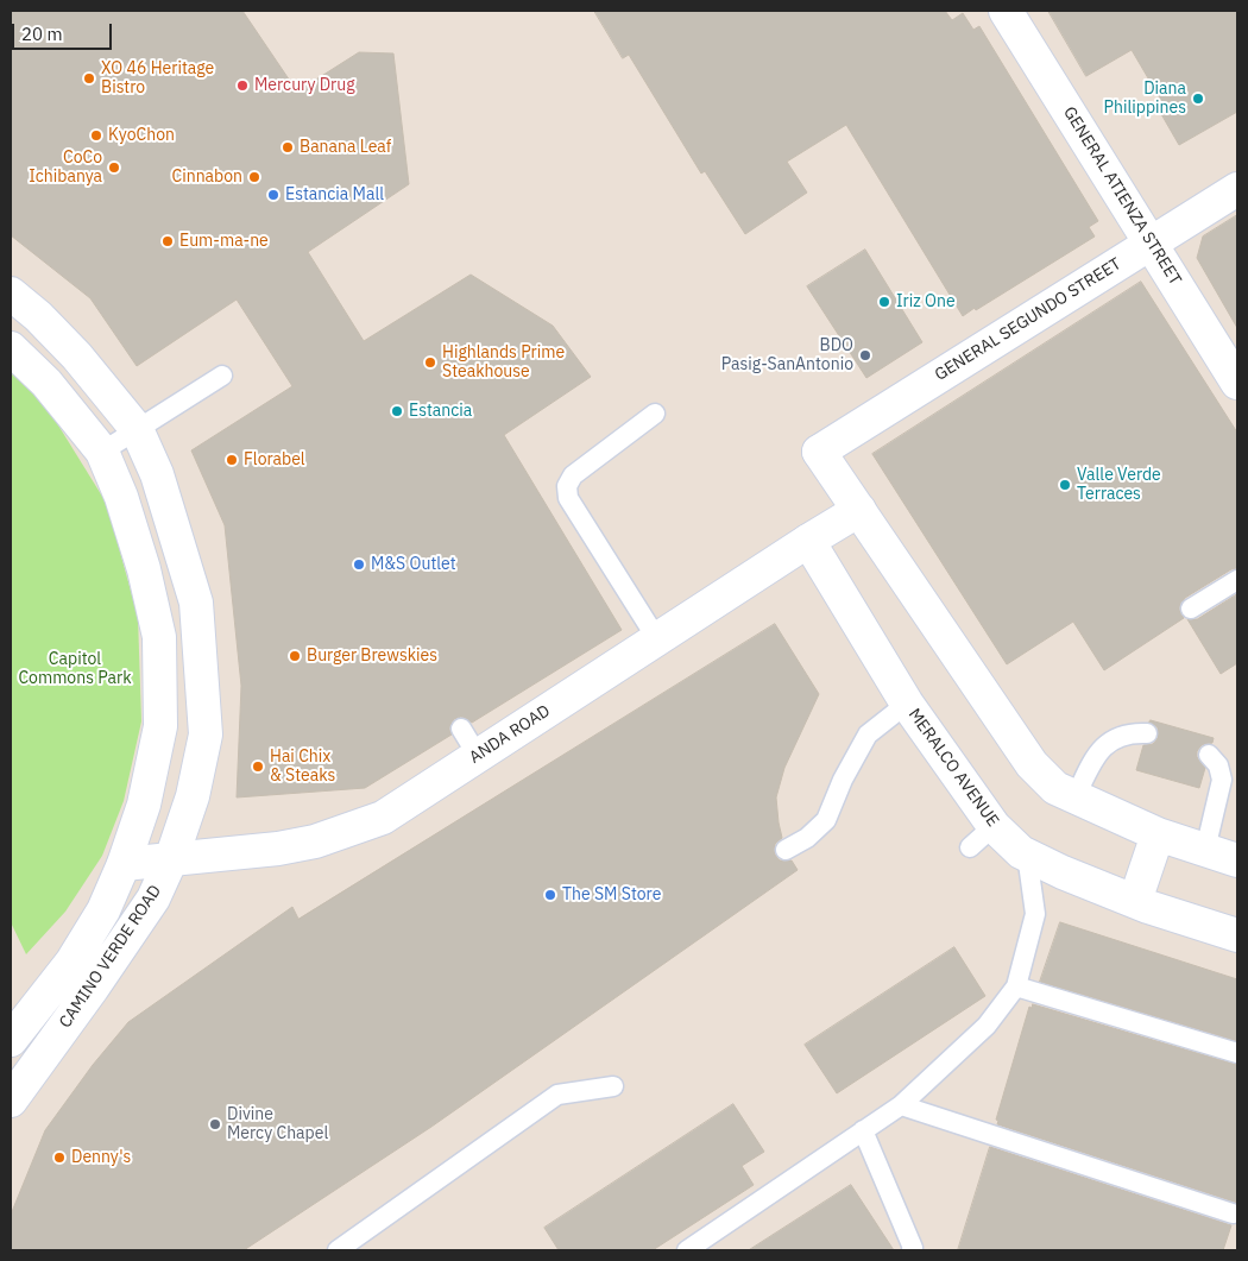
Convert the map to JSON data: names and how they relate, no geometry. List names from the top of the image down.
{
  "streets": {
    "street": [
      "GENERAL ATIENZA STREET",
      "GENERAL SEGUNDO STREET",
      "ANDA ROAD",
      "MERALCO AVENUE",
      "CAMINO VERDE ROAD"
    ]
  },
  "crossings": [
    ["GENERAL ATIENZA STREET", "GENERAL SEGUNDO STREET"],
    ["GENERAL SEGUNDO STREET", "ANDA ROAD"],
    ["ANDA ROAD", "MERALCO AVENUE"],
    ["ANDA ROAD", "CAMINO VERDE ROAD"]
  ],
  "parks": ["Capitol Commons Park"],
  "places": [
    "XO 46 Heritage Bistro",
    "Mercury Drug",
    "Diana Philippines",
    "KyoChon",
    "Banana Leaf",
    "CoCo Ichibanya",
    "Cinnabon",
    "Estancia Mall",
    "Eum-ma-ne",
    "Iriz One",
    "BDO Pasig-SanAntonio",
    "Highlands Prime Steakhouse",
    "Estancia",
    "Florabel",
    "Valle Verde Terraces",
    "M&S Outlet",
    "Burger Brewskies",
    "Hai Chix & Steaks",
    "The SM Store",
    "Divine Mercy Chapel",
    "Denny's"
  ],
  "scale_bar": "20 m"
}
